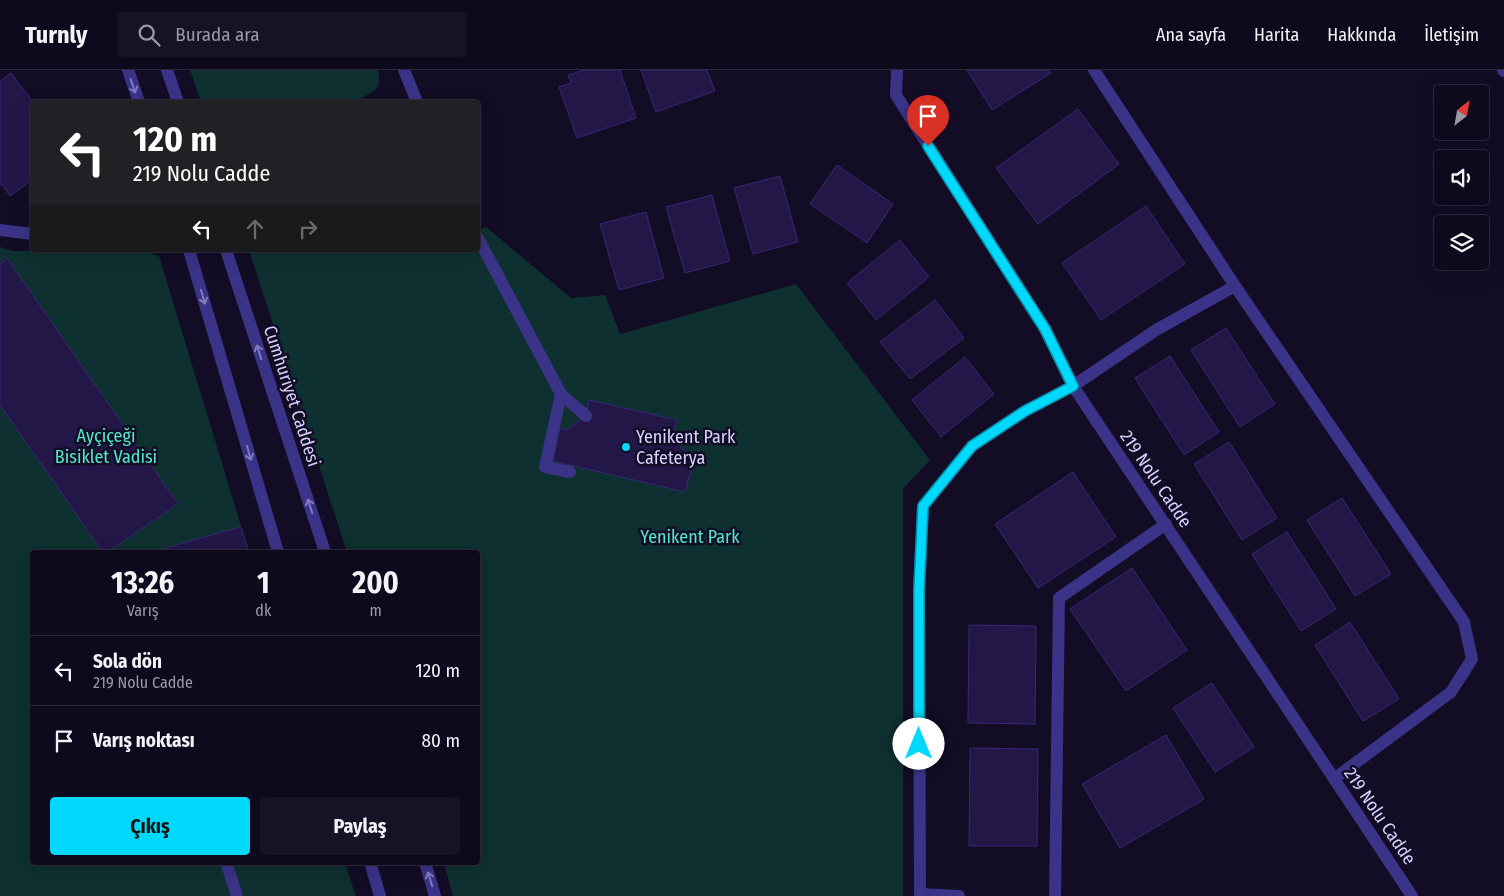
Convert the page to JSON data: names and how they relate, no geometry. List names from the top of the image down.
{
  "streets": {
    "street": ["Cumhuriyet Caddesi", "219 Nolu Cadde"]
  },
  "parks": ["Ayçiçeği Bisiklet Vadisi", "Yenikent Park"],
  "places": ["Yenikent Park Cafeterya"],
  "north": "top right",
  "page": {
    "header": "Turnly",
    "search": "Burada ara",
    "nav": [
      "Ana sayfa",
      "Harita",
      "Hakkında",
      "İletişim"
    ],
    "turn": ["120 m", "219 Nolu Cadde"],
    "eta": [
      "13:26",
      "Varış",
      "1",
      "dk",
      "200",
      "m"
    ],
    "list": [
      {
        "name": "Sola dön",
        "note": "219 Nolu Cadde",
        "value": "120 m"
      },
      {
        "name": "Varış noktası",
        "value": "80 m"
      }
    ],
    "buttons": ["Çıkış", "Paylaş"]
  }
}
